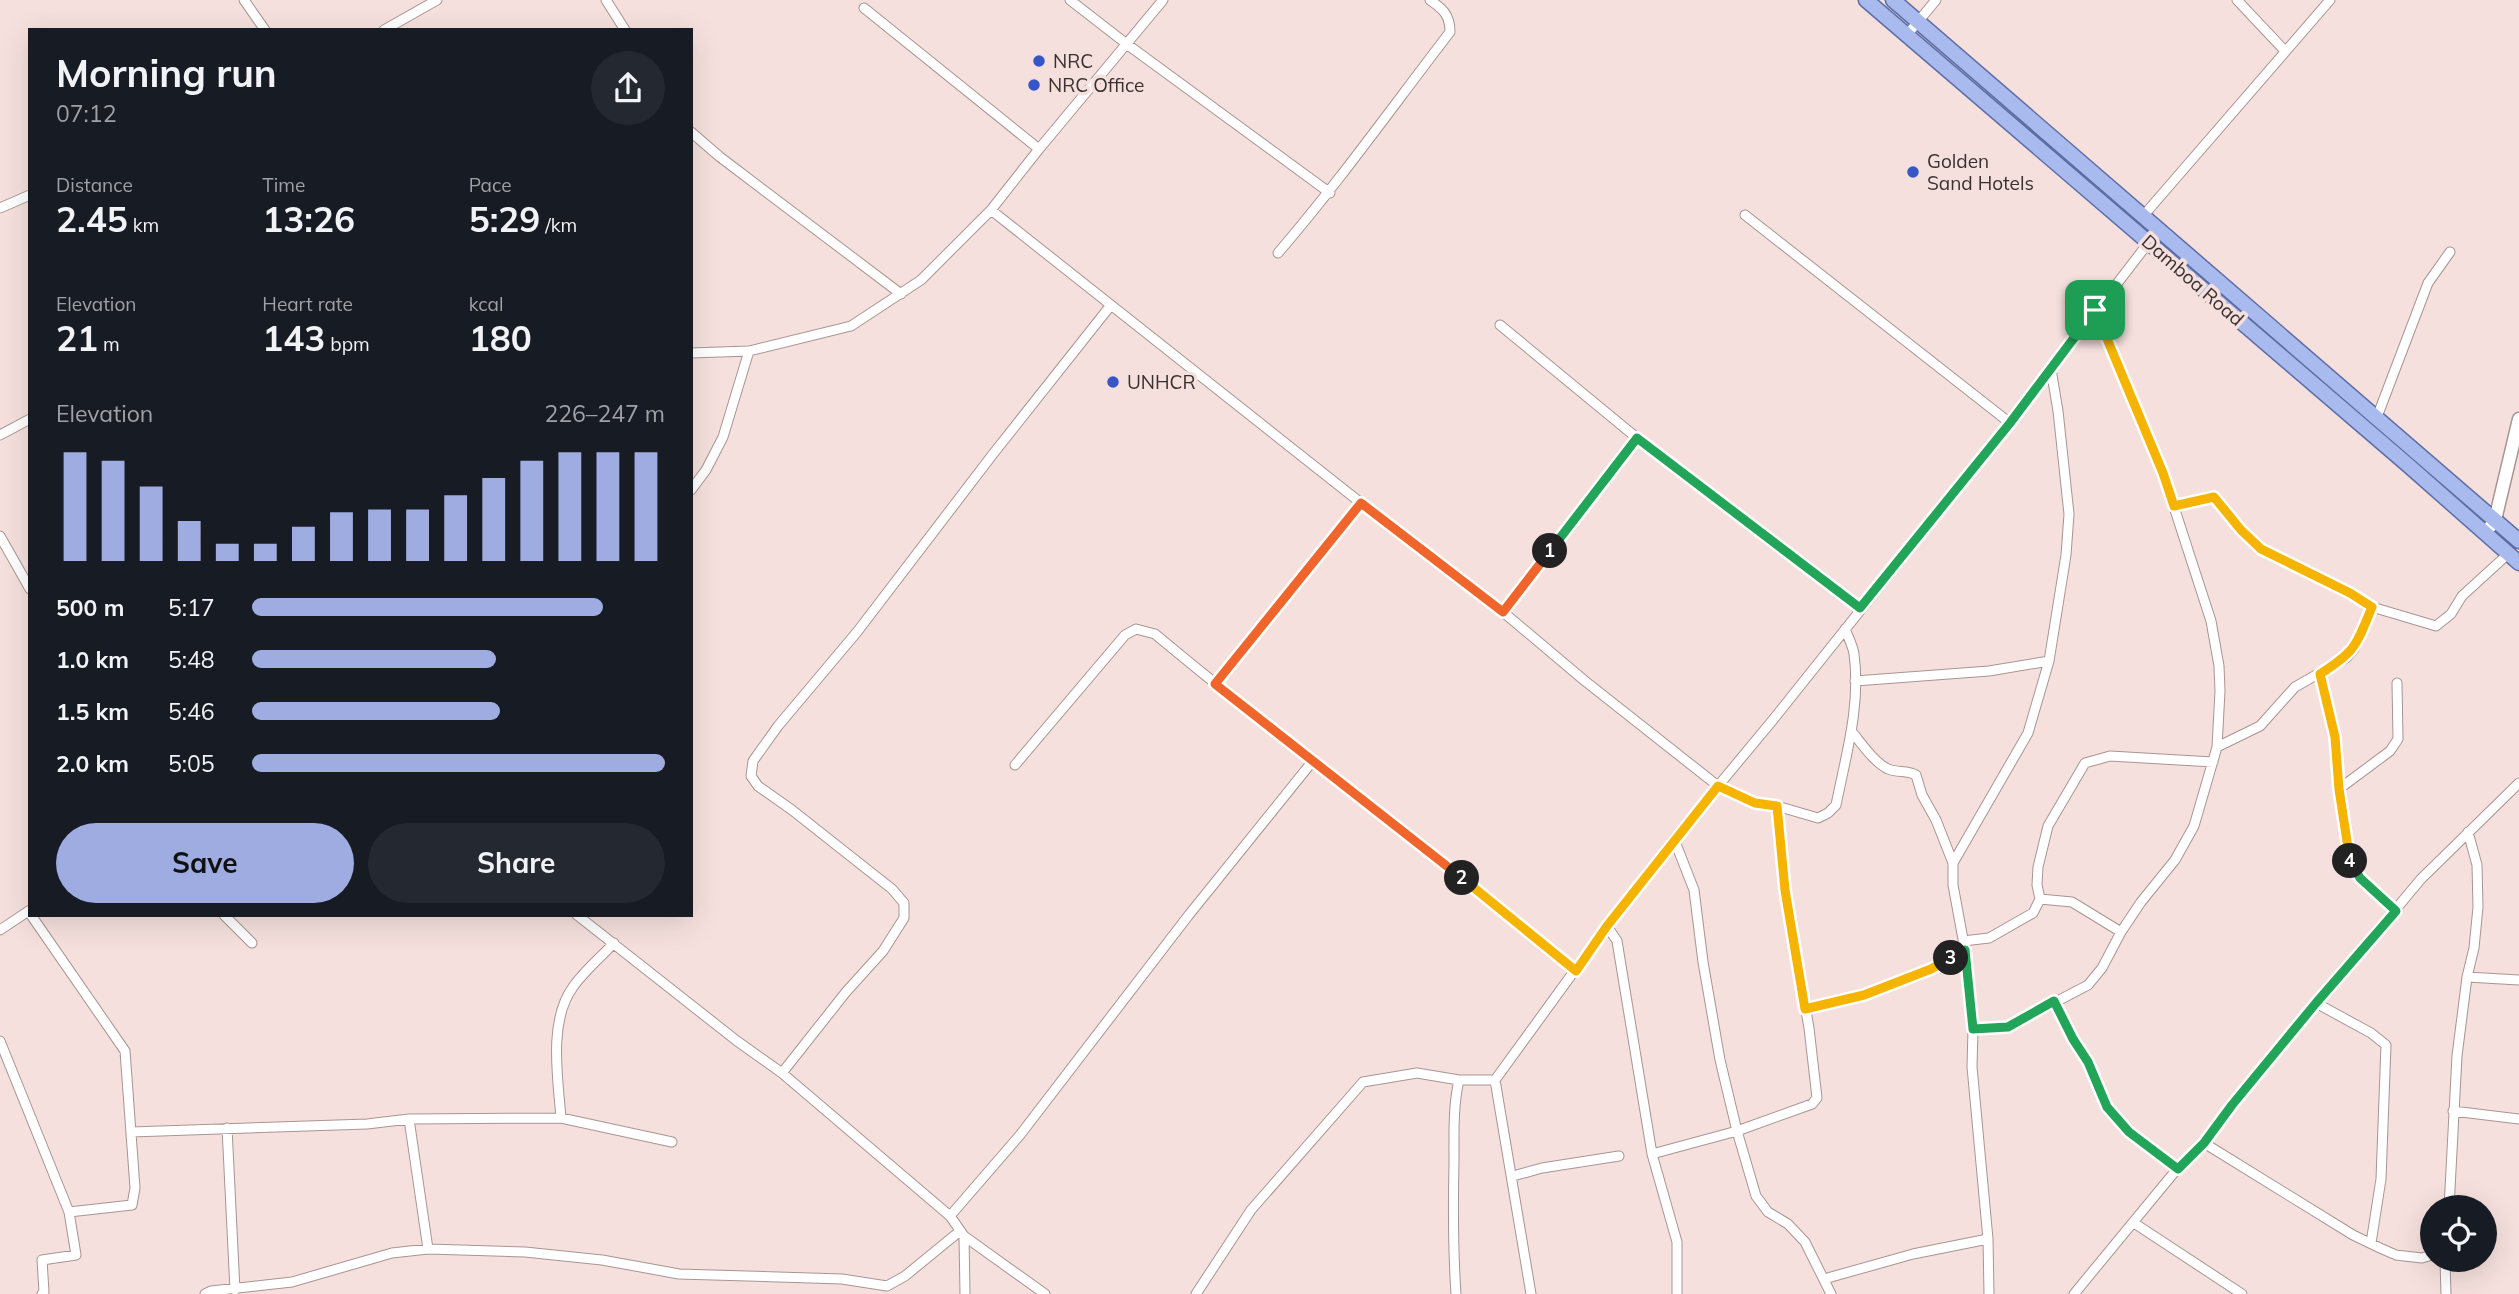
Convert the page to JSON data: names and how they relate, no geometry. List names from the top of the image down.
{
  "streets": {
    "main road": ["Damboa Road"]
  },
  "places": [
    "NRC",
    "NRC Office",
    "Golden Sand Hotels",
    "UNHCR"
  ],
  "page": {
    "heading": ["Morning run", "07:12"],
    "stats": [
      ["Distance", "2.45 km"],
      ["Time", "13:26"],
      ["Pace", "5:29 /km"],
      ["Elevation", "21 m"],
      ["Heart rate", "143 bpm"],
      ["kcal", "180"]
    ],
    "chart": ["Elevation", "226–247 m"],
    "pins": [
      "1",
      "4",
      "2",
      "3"
    ],
    "list": [
      {
        "name": "500 m",
        "note": "5:17"
      },
      {
        "name": "1.0 km",
        "note": "5:48"
      },
      {
        "name": "1.5 km",
        "note": "5:46"
      },
      {
        "name": "2.0 km",
        "note": "5:05"
      }
    ],
    "buttons": ["Save", "Share"]
  }
}
